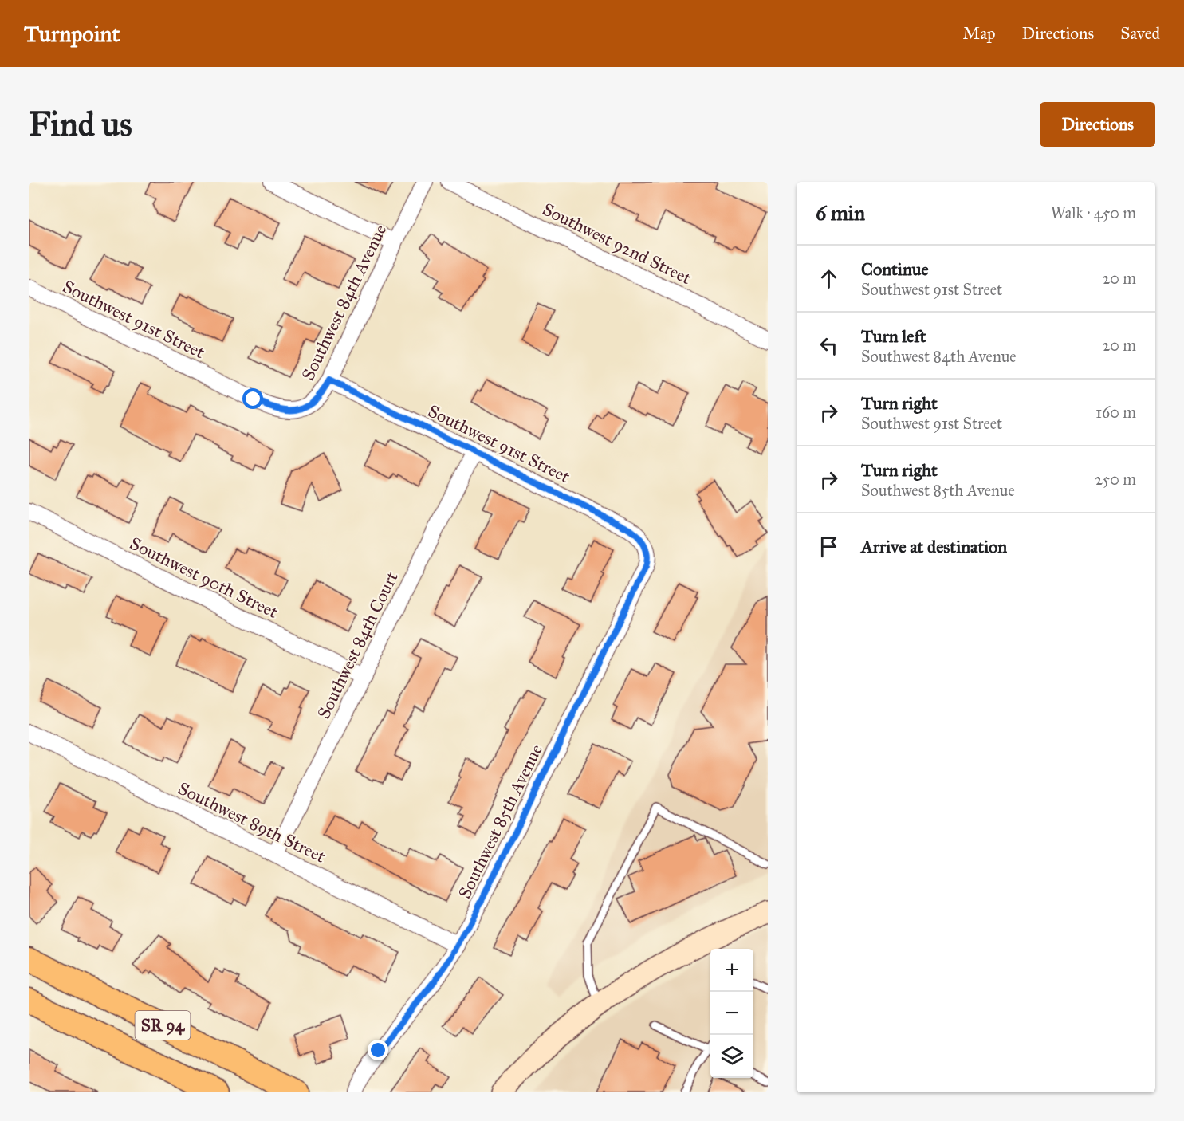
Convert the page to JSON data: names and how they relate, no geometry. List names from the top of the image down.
{
  "streets": {
    "main road": ["SR 94"],
    "street": [
      "Southwest 92nd Street",
      "Southwest 84th Avenue",
      "Southwest 91st Street",
      "Southwest 90th Street",
      "Southwest 84th Court",
      "Southwest 85th Avenue",
      "Southwest 89th Street"
    ]
  },
  "crossings": [
    ["Southwest 84th Avenue", "Southwest 91st Street"],
    ["Southwest 91st Street", "Southwest 84th Court"],
    ["Southwest 91st Street", "Southwest 85th Avenue"],
    ["Southwest 90th Street", "Southwest 84th Court"],
    ["Southwest 84th Court", "Southwest 89th Street"],
    ["Southwest 85th Avenue", "Southwest 89th Street"]
  ],
  "page": {
    "header": "Turnpoint",
    "nav": ["Map", "Directions", "Saved"],
    "buttons": "Directions",
    "title": "Find us",
    "heading": ["6 min", "Walk · 450 m"],
    "list": [
      ["Continue", "Southwest 91st Street", "20 m"],
      ["Turn left", "Southwest 84th Avenue", "20 m"],
      ["Turn right", "Southwest 91st Street", "160 m"],
      ["Turn right", "Southwest 85th Avenue", "250 m"],
      "Arrive at destination"
    ],
    "map_buttons": ["+", "−"]
  }
}
